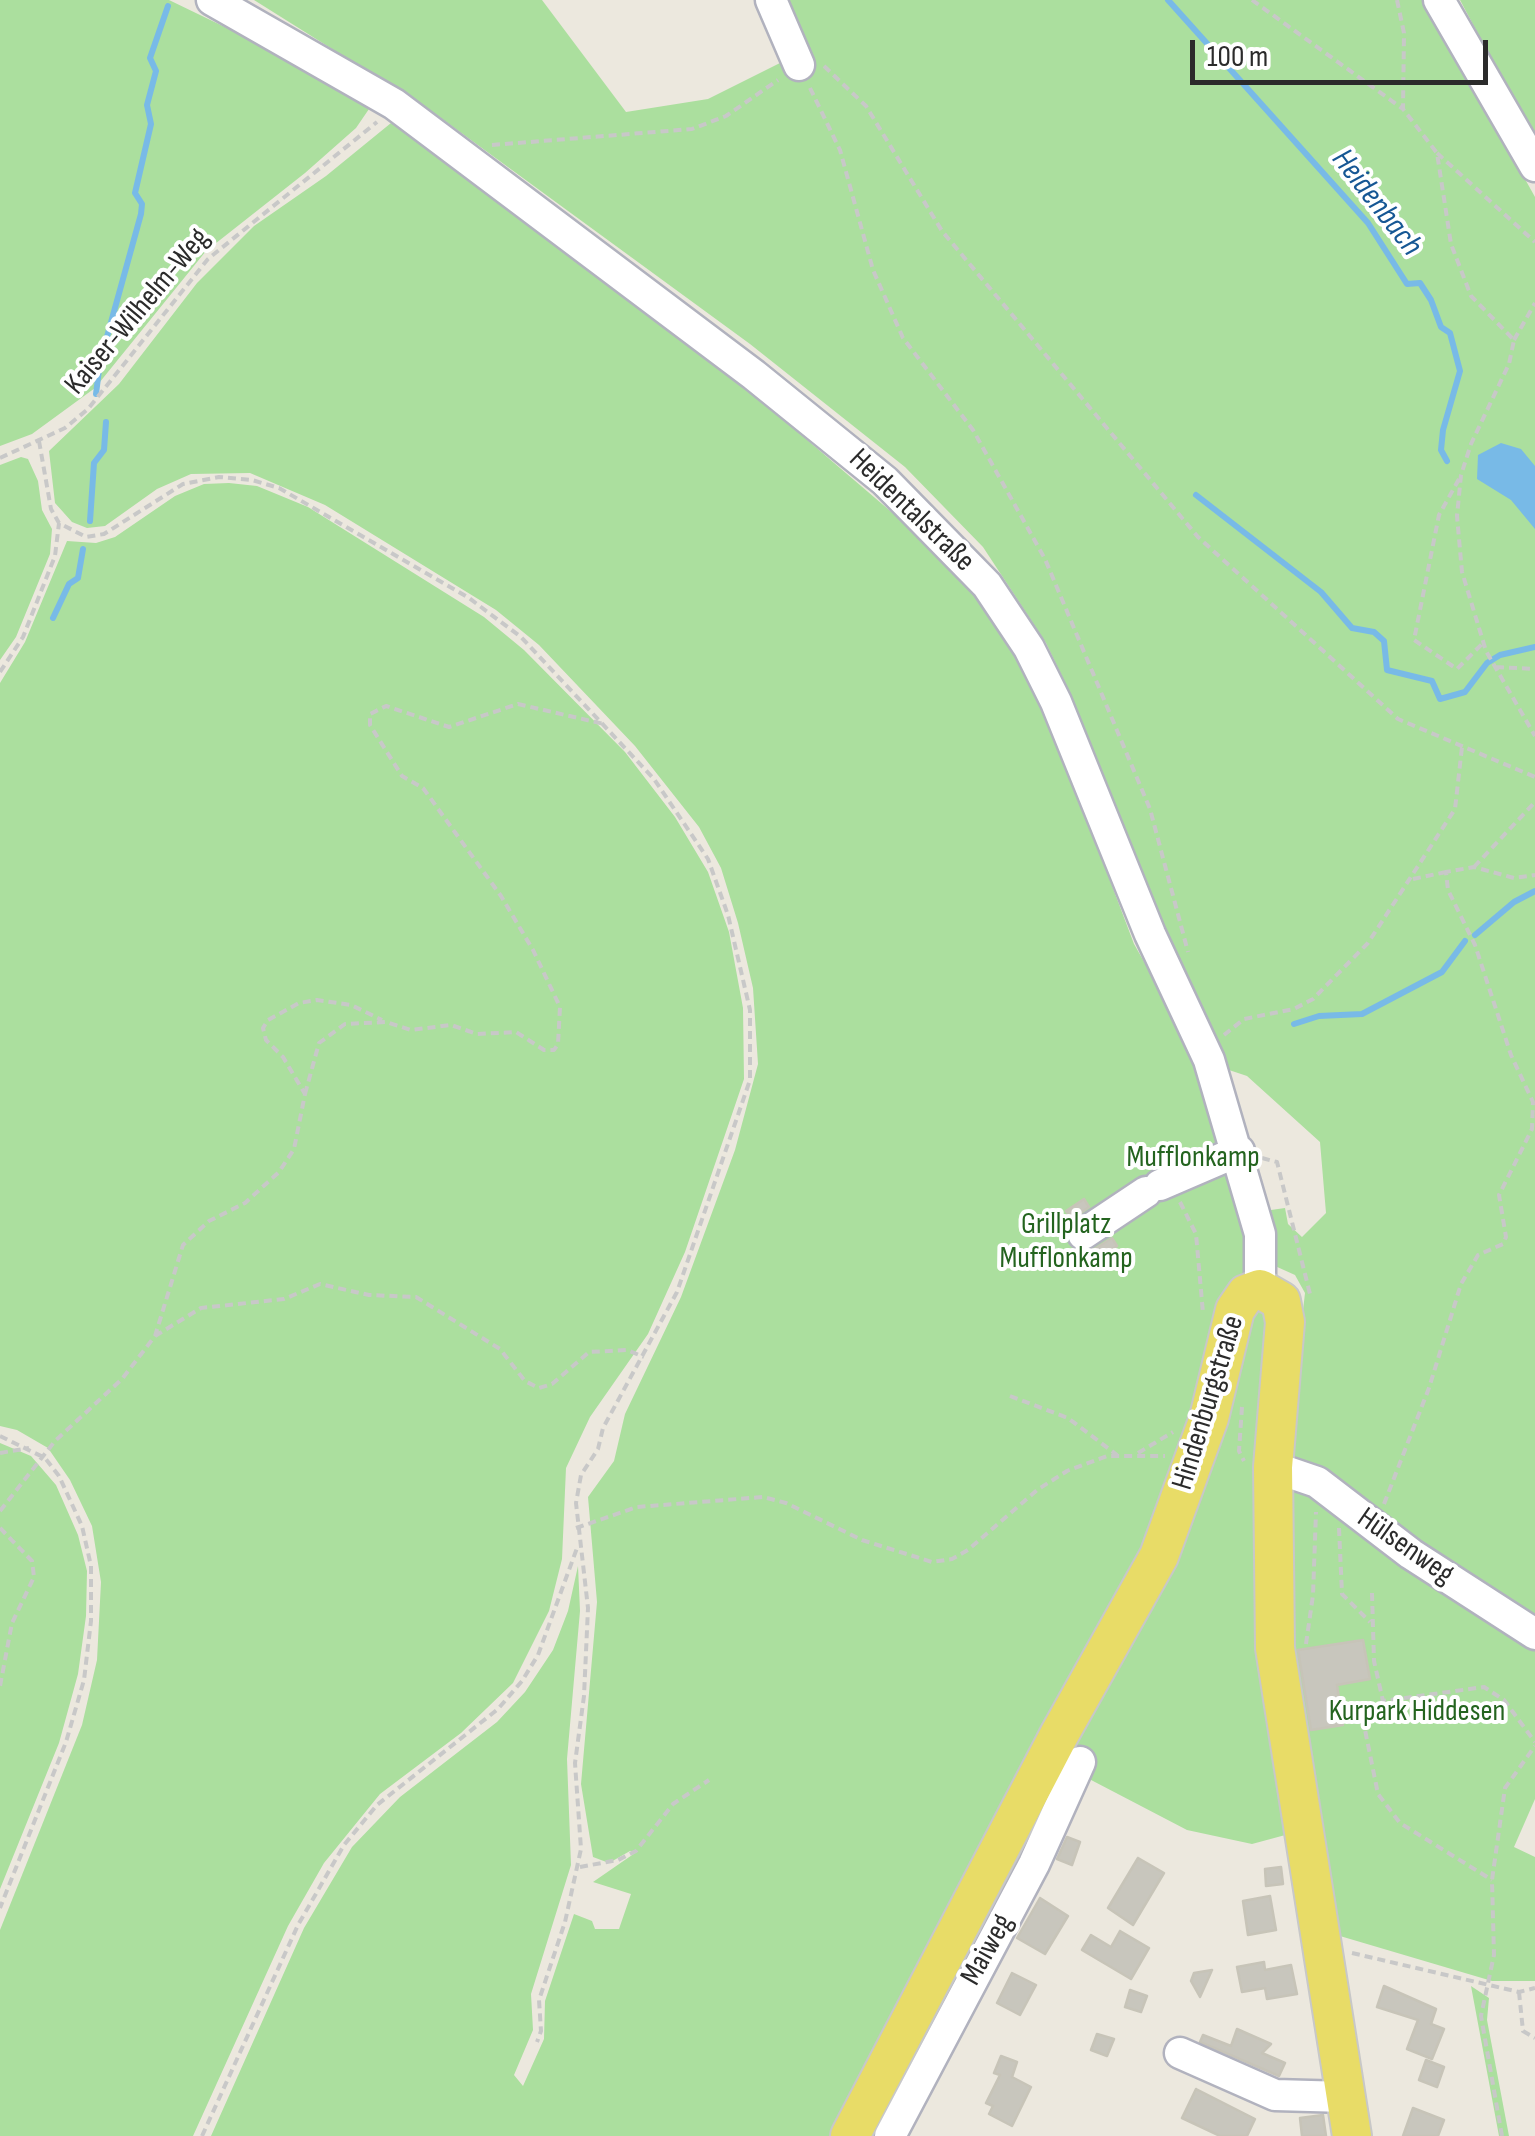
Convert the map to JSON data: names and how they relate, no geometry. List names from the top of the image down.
{
  "streets": {
    "main road": ["Hindenburgstraße"],
    "street": ["Heidentalstraße", "Hülsenweg", "Maiweg"],
    "path": ["Kaiser-Wilhelm-Weg"]
  },
  "crossings": [
    ["Kaiser-Wilhelm-Weg", "Heidentalstraße"],
    ["Heidentalstraße", "Hindenburgstraße"],
    ["Hindenburgstraße", "Hülsenweg"]
  ],
  "water": ["Heidenbach"],
  "parks": ["Mufflonkamp", "Grillplatz Mufflonkamp", "Kurpark Hiddesen"],
  "scale_bar": "100 m"
}
